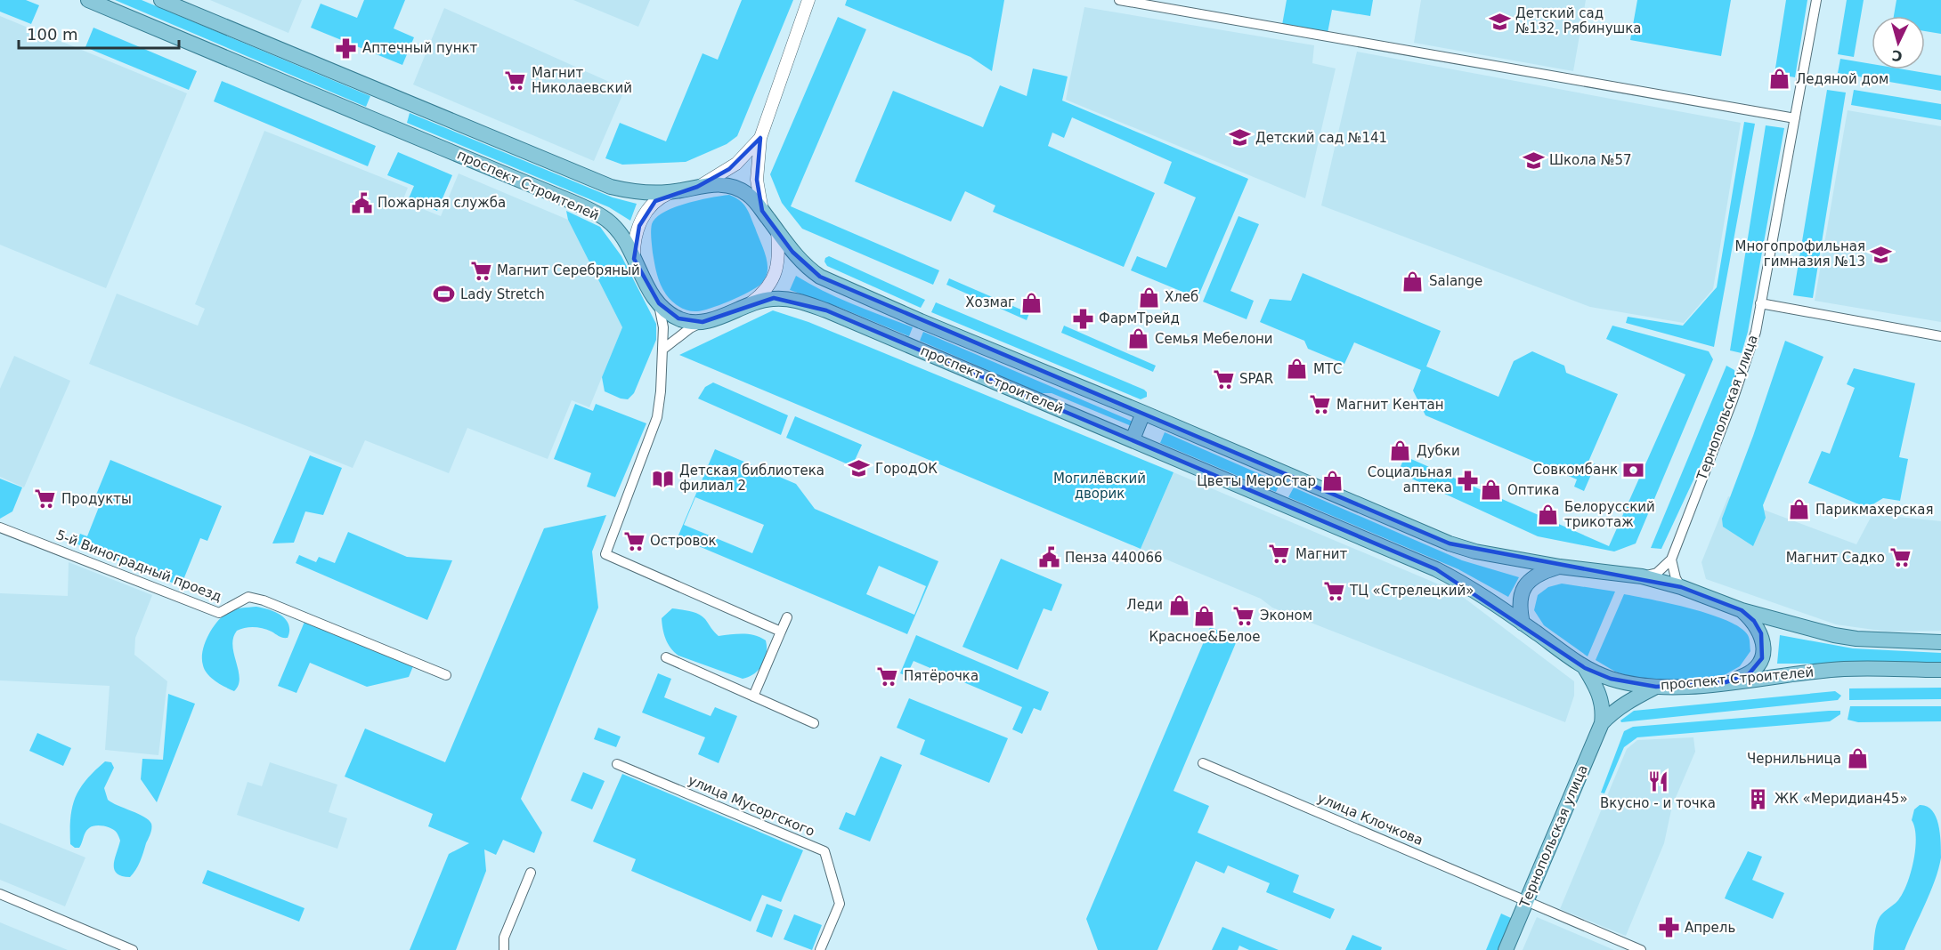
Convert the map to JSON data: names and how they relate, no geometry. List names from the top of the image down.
{
  "streets": {
    "main road": ["проспект Строителей", "Тернопольская улица"],
    "street": ["5-й Виноградный проезд", "улица Мусоргского", "улица Клочкова"]
  },
  "crossings": [
    ["проспект Строителей", "Тернопольская улица"],
    ["Тернопольская улица", "улица Клочкова"]
  ],
  "parks": ["Могилёвский дворик"],
  "places": {
    "school or university": [
      "Детский сад №132, Рябинушка",
      "Детский сад №141",
      "Школа №57",
      "Многопрофильная гимназия №13",
      "ГородОК"
    ],
    "pharmacy": [
      "Аптечный пункт",
      "ФармТрейд",
      "Социальная аптека",
      "Апрель"
    ],
    "shop": [
      "Ледяной дом",
      "Salange",
      "Хлеб",
      "Хозмаг",
      "Семья Мебелони",
      "МТС",
      "Дубки",
      "Цветы МероСтар",
      "Оптика",
      "Парикмахерская",
      "Белорусский трикотаж",
      "Леди",
      "Красное&Белое",
      "Чернильница"
    ],
    "supermarket": [
      "Магнит Николаевский",
      "Магнит Серебряный",
      "SPAR",
      "Магнит Кентан",
      "Продукты",
      "Островок",
      "Магнит",
      "Магнит Садко",
      "ТЦ «Стрелецкий»",
      "Эконом",
      "Пятёрочка"
    ],
    "public building": ["Пожарная служба", "Пенза 440066"],
    "sports": ["Lady Stretch"],
    "bank": ["Совкомбанк"],
    "library": ["Детская библиотека филиал 2"],
    "restaurant": ["Вкусно - и точка"],
    "building": ["ЖК «Меридиан45»"]
  },
  "scale_bar": "100 m",
  "north": "bottom"
}
